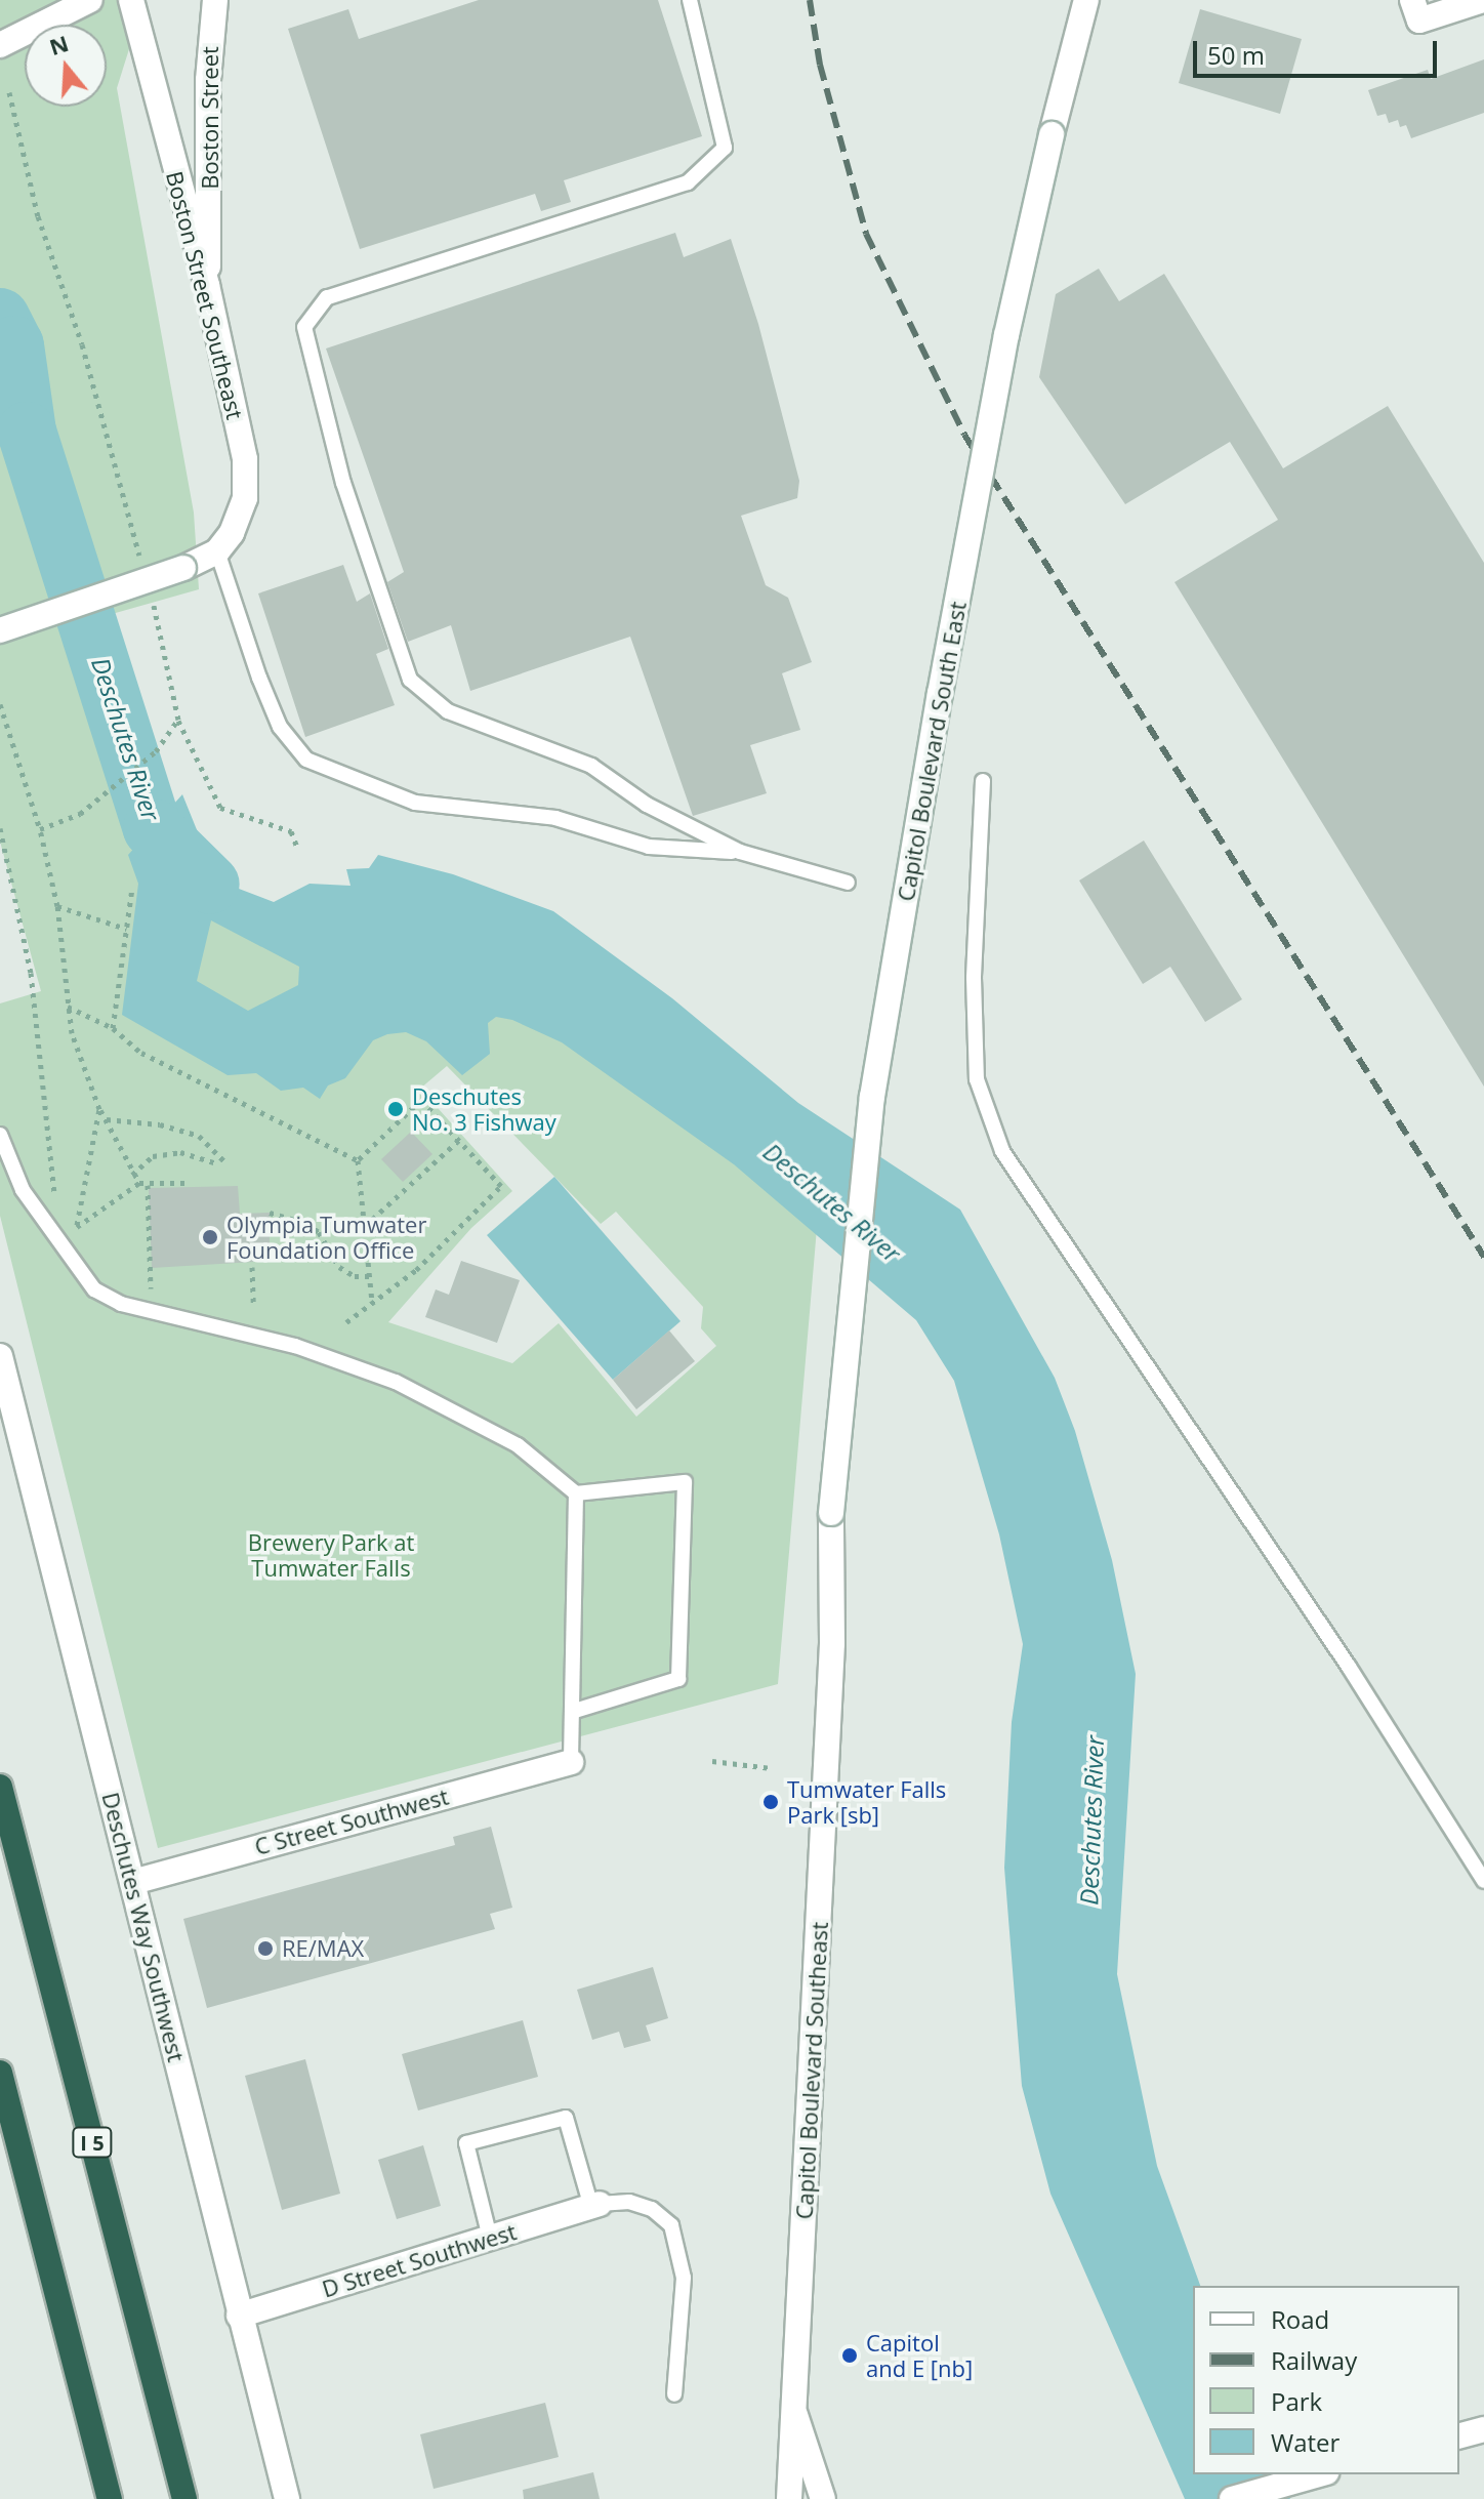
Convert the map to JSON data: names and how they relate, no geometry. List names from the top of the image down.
{
  "streets": {
    "highway": ["I 5"],
    "main road": [
      "Boston Street",
      "Boston Street Southeast",
      "Capitol Boulevard South East",
      "C Street Southwest",
      "Deschutes Way Southwest",
      "Capitol Boulevard Southeast",
      "D Street Southwest"
    ]
  },
  "crossings": [
    ["Boston Street", "Boston Street Southeast"],
    ["Capitol Boulevard South East", "Capitol Boulevard Southeast"],
    ["C Street Southwest", "Deschutes Way Southwest"],
    ["Deschutes Way Southwest", "D Street Southwest"]
  ],
  "water": ["Deschutes River"],
  "parks": ["Brewery Park at Tumwater Falls"],
  "places": [
    "Deschutes No. 3 Fishway",
    "Olympia Tumwater Foundation Office",
    "Tumwater Falls Park [sb]",
    "RE/MAX",
    "Capitol and E [nb]"
  ],
  "legend": [
    "Road",
    "Railway",
    "Park",
    "Water"
  ],
  "scale_bar": "50 m",
  "north": "top"
}
